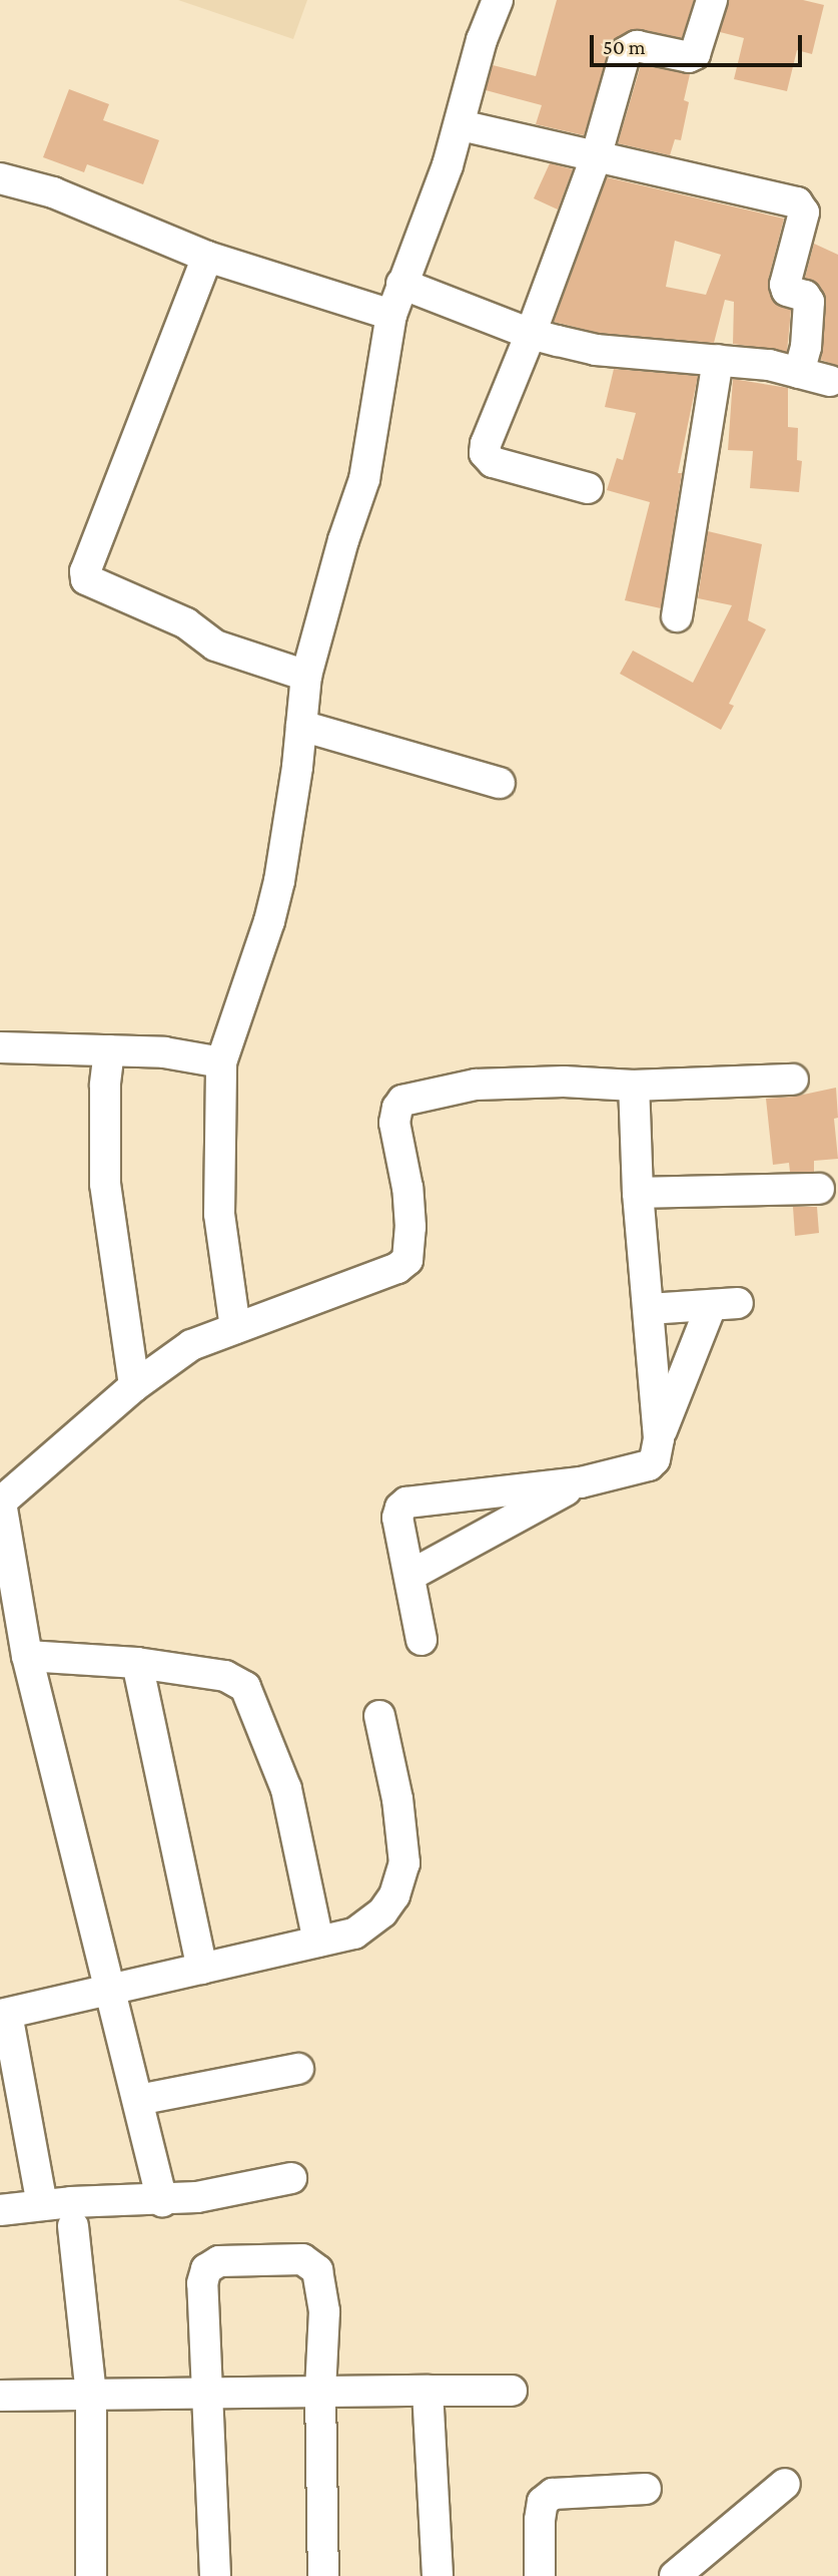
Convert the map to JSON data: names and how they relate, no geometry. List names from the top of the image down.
{
  "scale_bar": "50 m"
}
